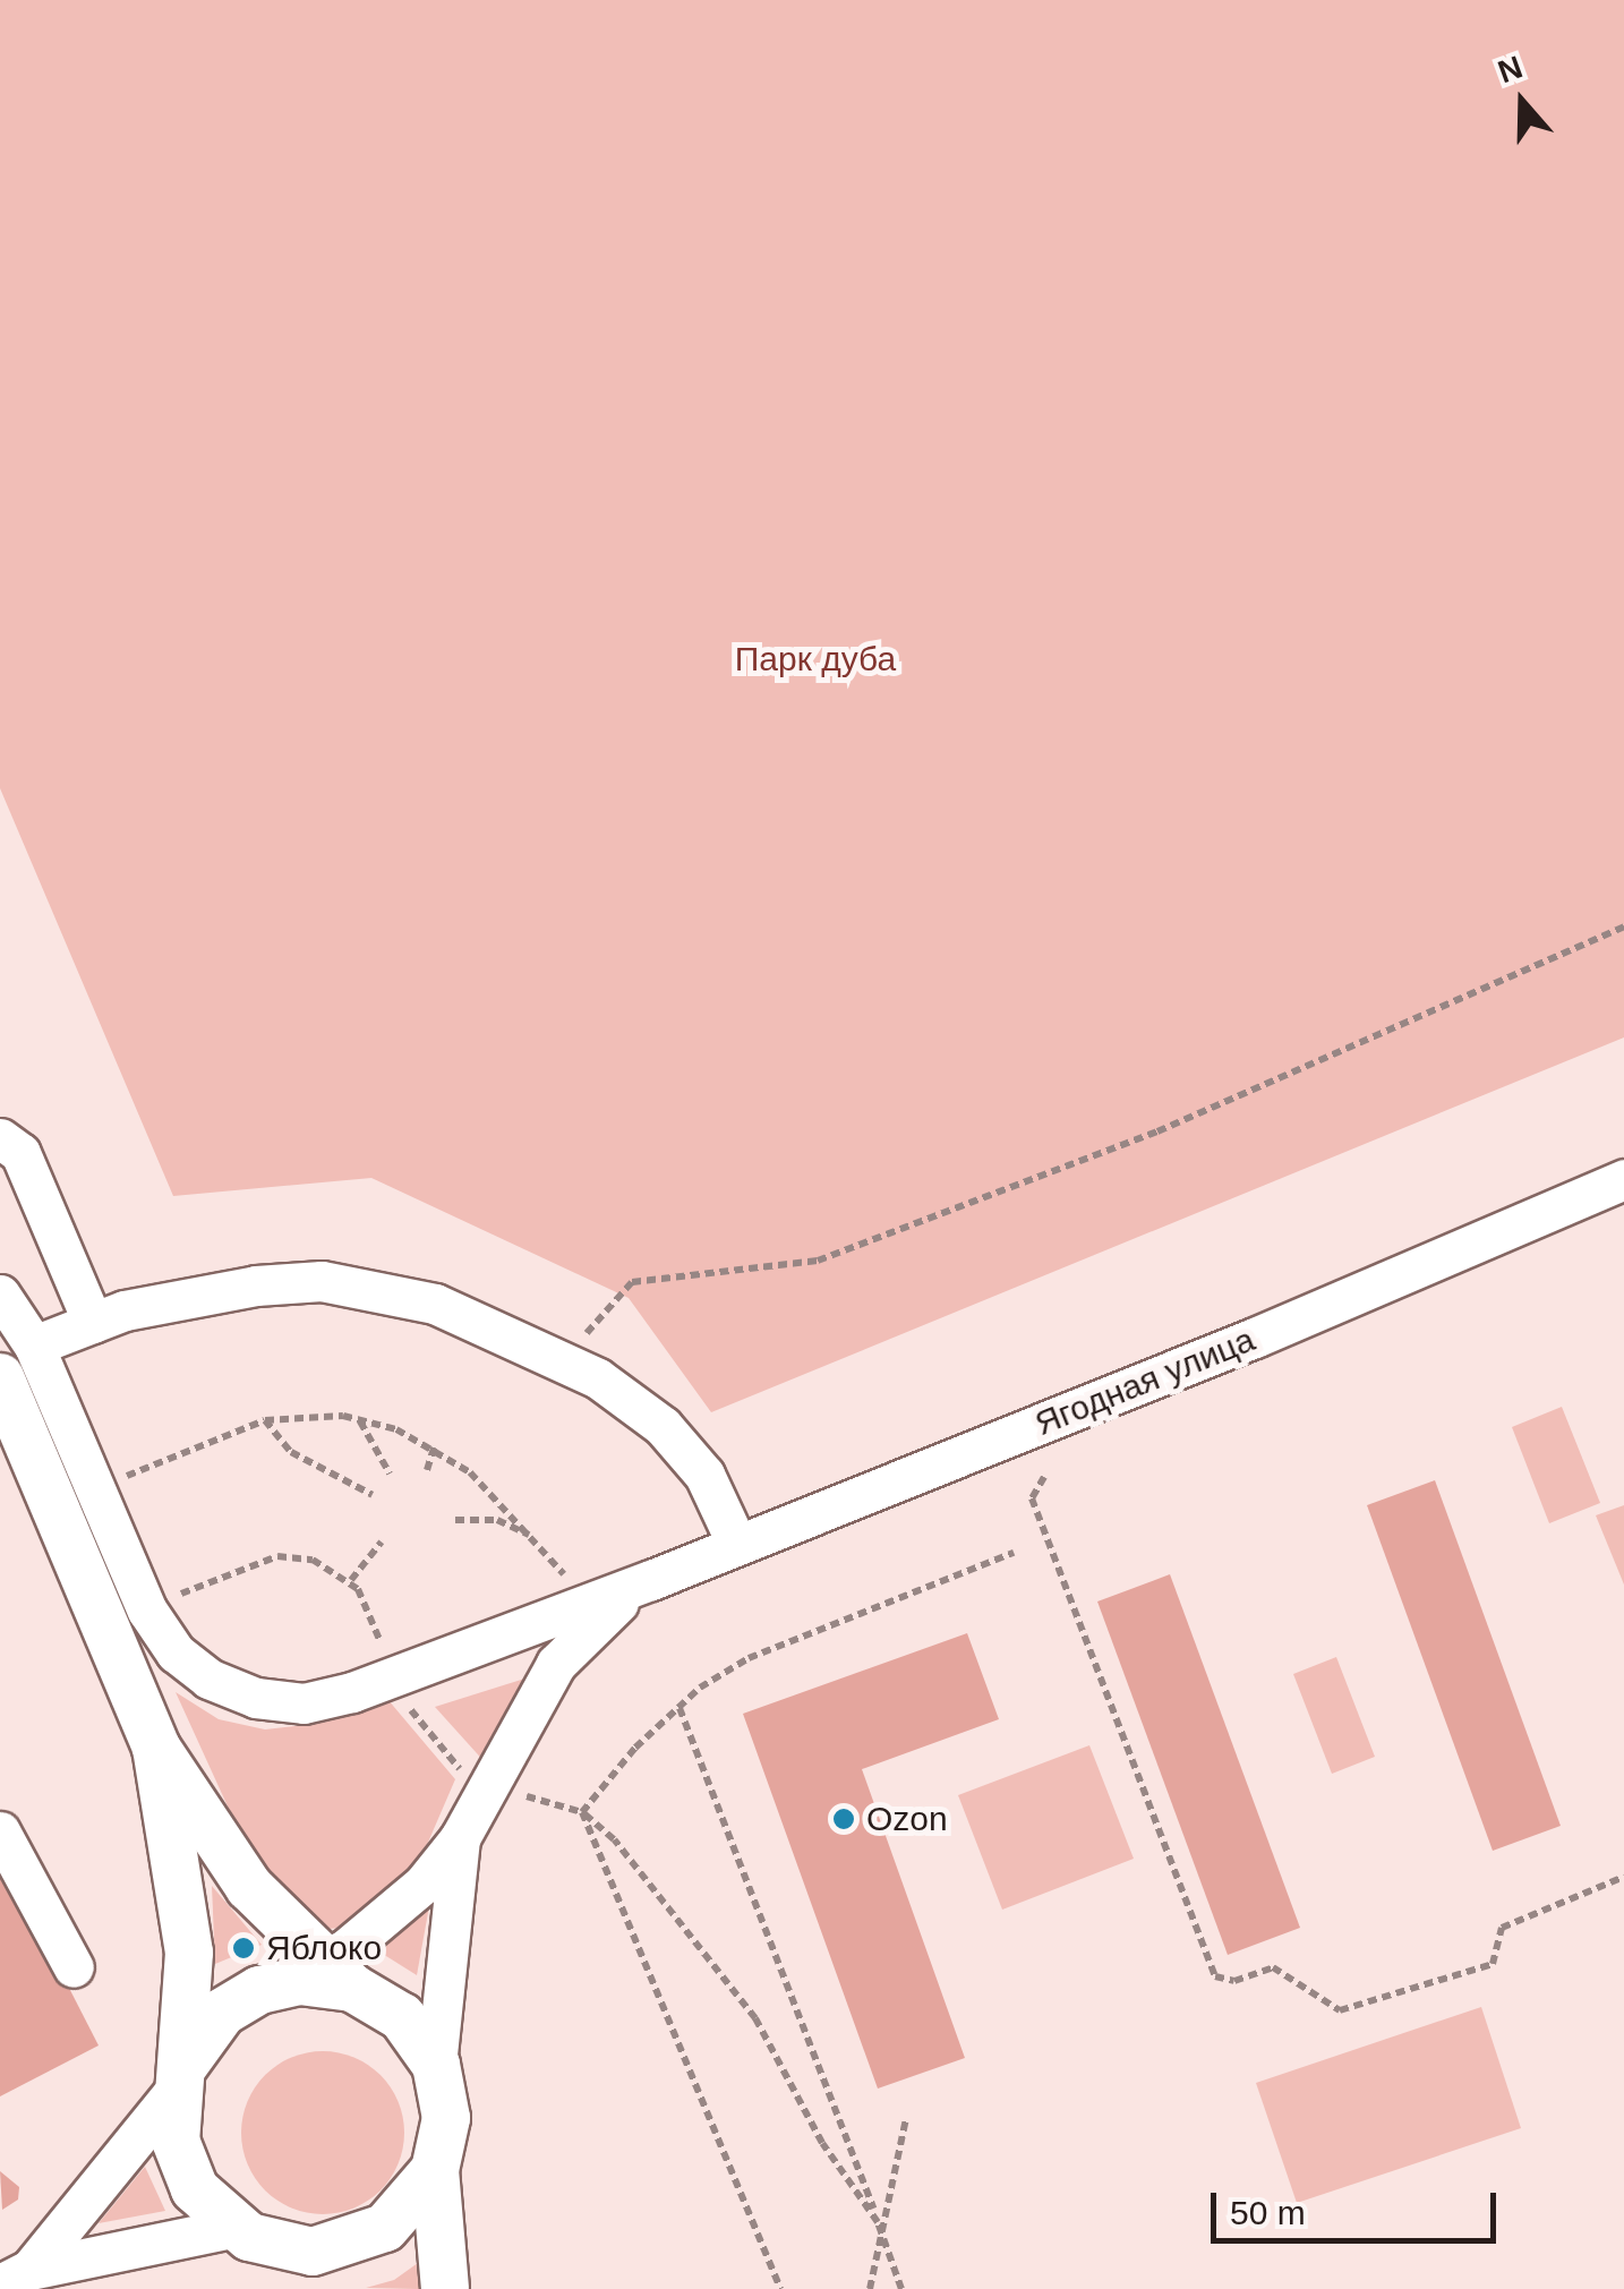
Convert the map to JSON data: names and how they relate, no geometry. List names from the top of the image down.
{
  "streets": {
    "street": ["Ягодная улица"]
  },
  "parks": ["Парк дуба"],
  "places": ["Ozon", "Яблоко"],
  "scale_bar": "50 m",
  "north": "top"
}
